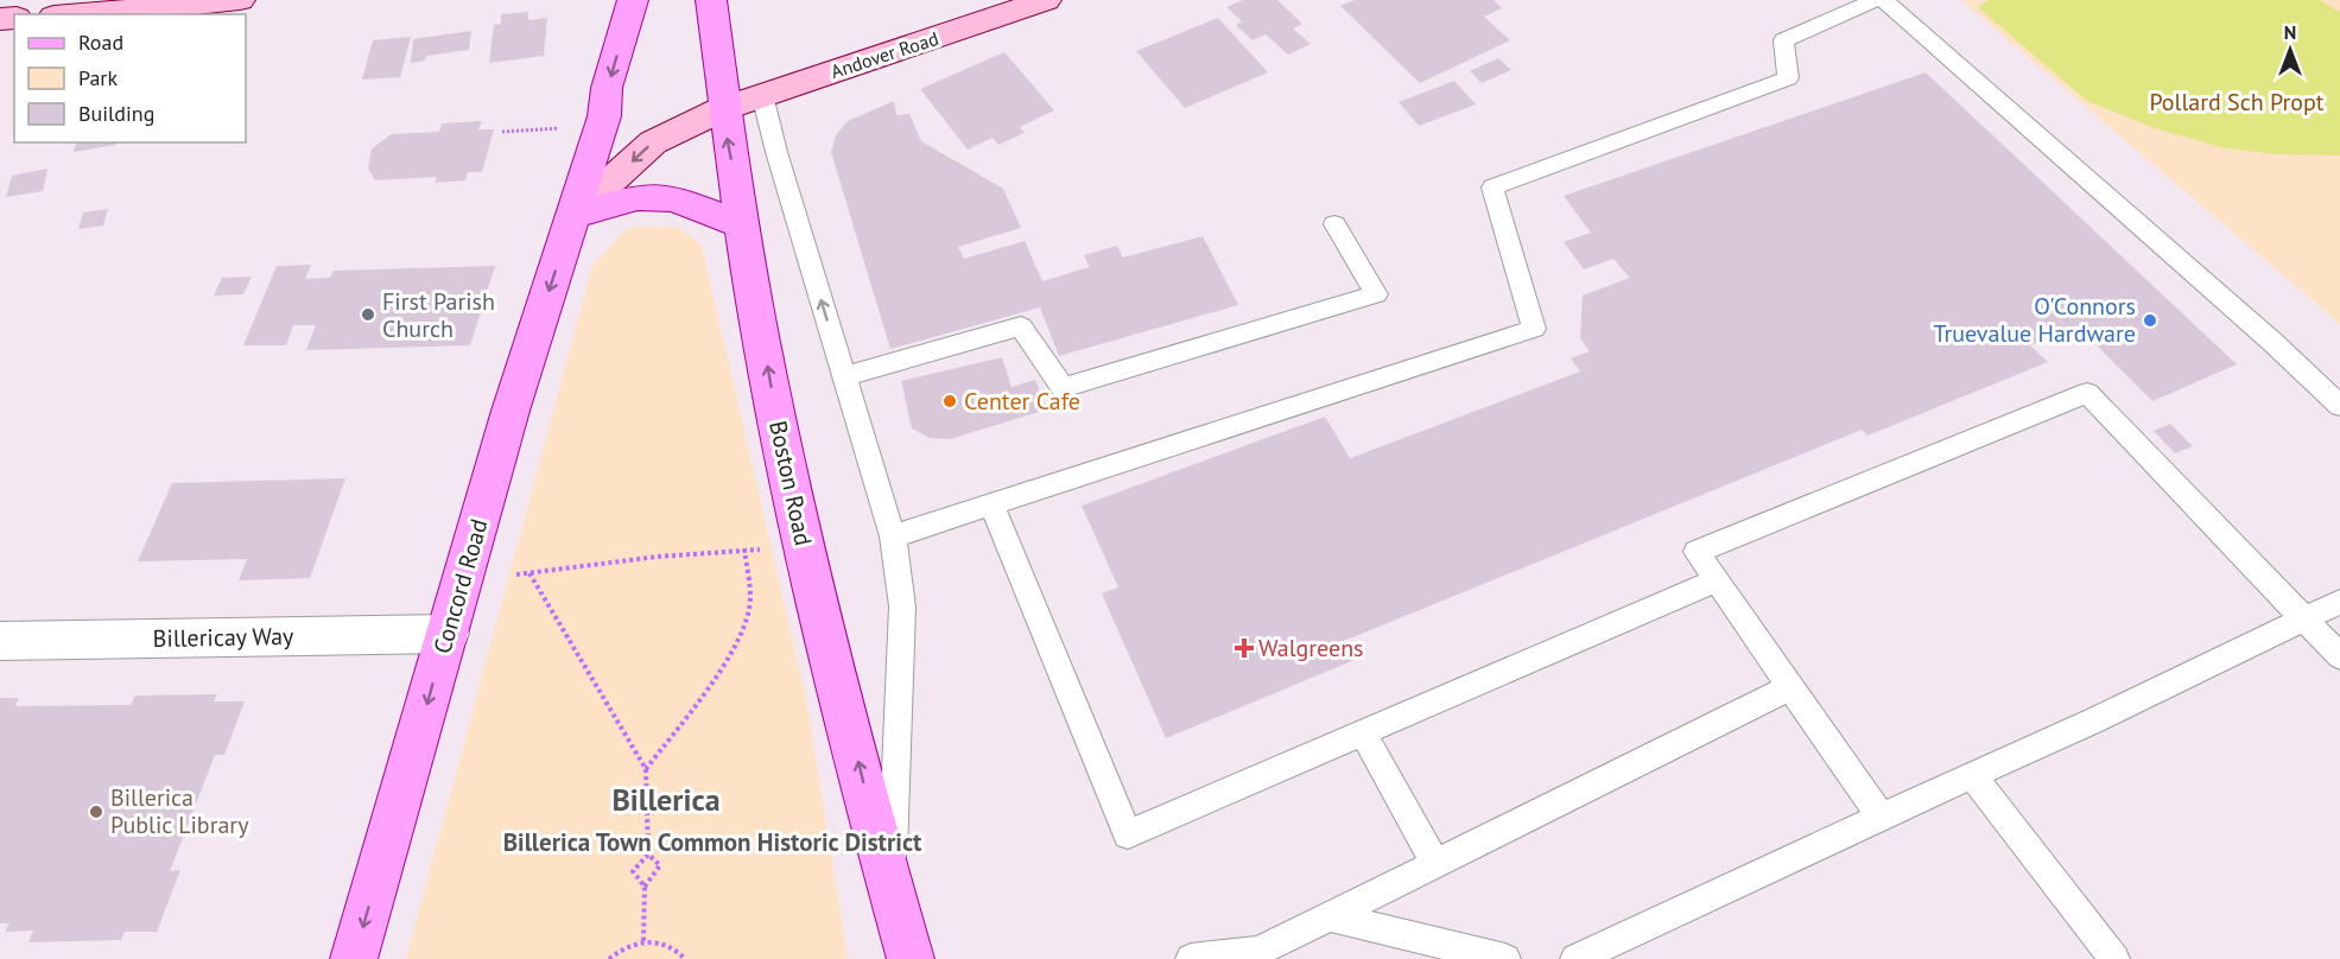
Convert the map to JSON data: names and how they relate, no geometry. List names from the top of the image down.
{
  "streets": {
    "main road": ["Andover Road", "Boston Road", "Concord Road"],
    "street": ["Billericay Way"]
  },
  "crossings": [
    ["Andover Road", "Boston Road"],
    ["Andover Road", "Concord Road"],
    ["Boston Road", "Concord Road"],
    ["Concord Road", "Billericay Way"]
  ],
  "one_way": ["Boston Road", "Concord Road"],
  "districts": ["Billerica", "Billerica Town Common Historic District"],
  "parks": ["Pollard Sch Propt"],
  "places": {
    "other": [
      "First Parish Church",
      "O'Connors Truevalue Hardware",
      "Center Cafe",
      "Billerica Public Library"
    ],
    "health": ["Walgreens"]
  },
  "legend": ["Road", "Park", "Building"],
  "north": "top"
}
